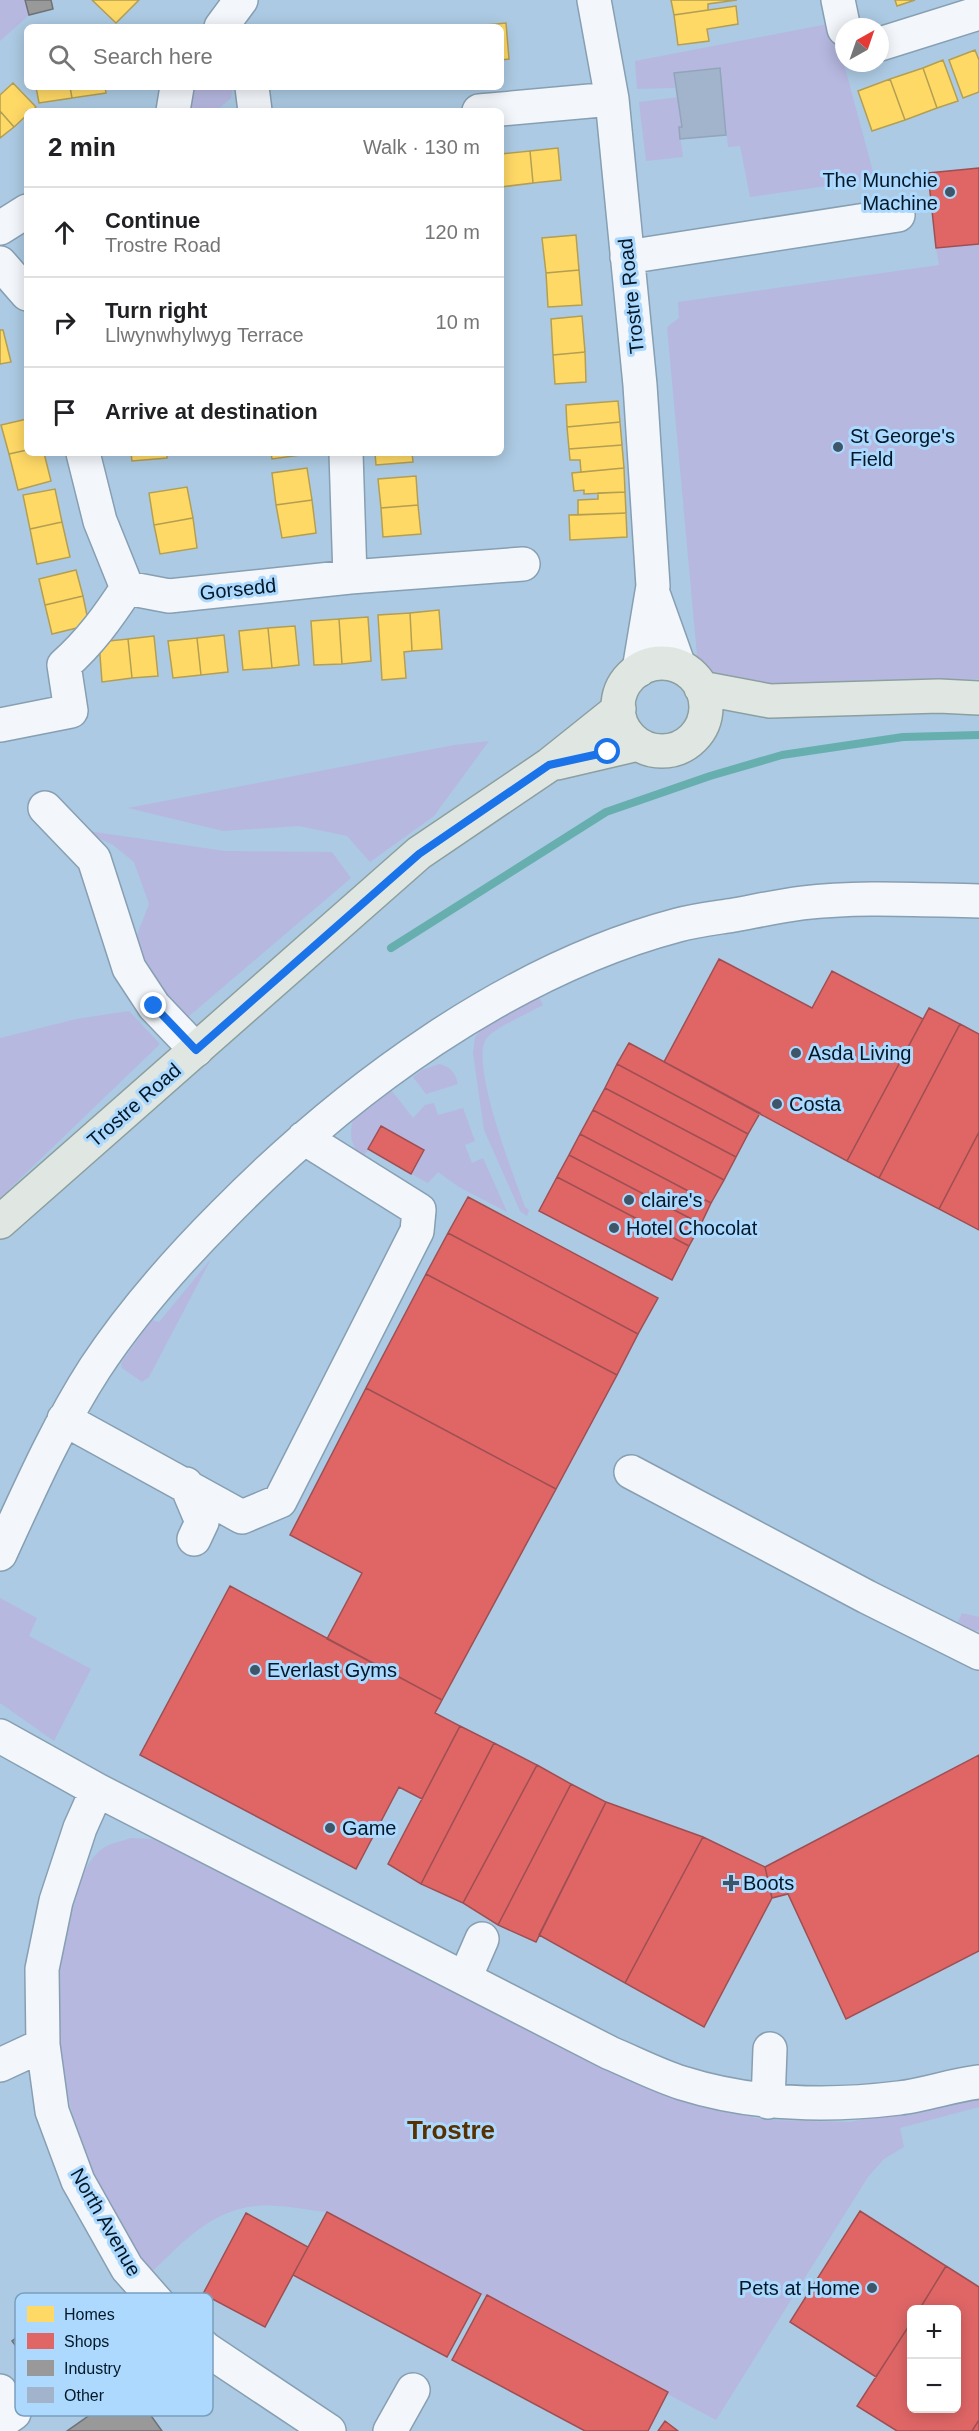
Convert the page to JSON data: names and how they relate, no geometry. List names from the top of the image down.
{
  "streets": {
    "main road": ["Trostre Road"],
    "street": ["Gorsedd", "North Avenue"]
  },
  "districts": ["Trostre"],
  "places": {
    "other": [
      "The Munchie Machine",
      "St George's Field",
      "Asda Living",
      "Costa",
      "claire's",
      "Hotel Chocolat",
      "Everlast Gyms",
      "Game",
      "Pets at Home"
    ],
    "health": ["Boots"]
  },
  "legend": [
    "Homes",
    "Shops",
    "Industry",
    "Other"
  ],
  "north": "top right",
  "page": {
    "search": "Search here",
    "heading": ["2 min", "Walk · 130 m"],
    "list": [
      ["Continue", "Trostre Road", "120 m"],
      ["Turn right", "Llwynwhylwyg Terrace", "10 m"],
      "Arrive at destination"
    ],
    "map_buttons": ["+", "−"]
  }
}
